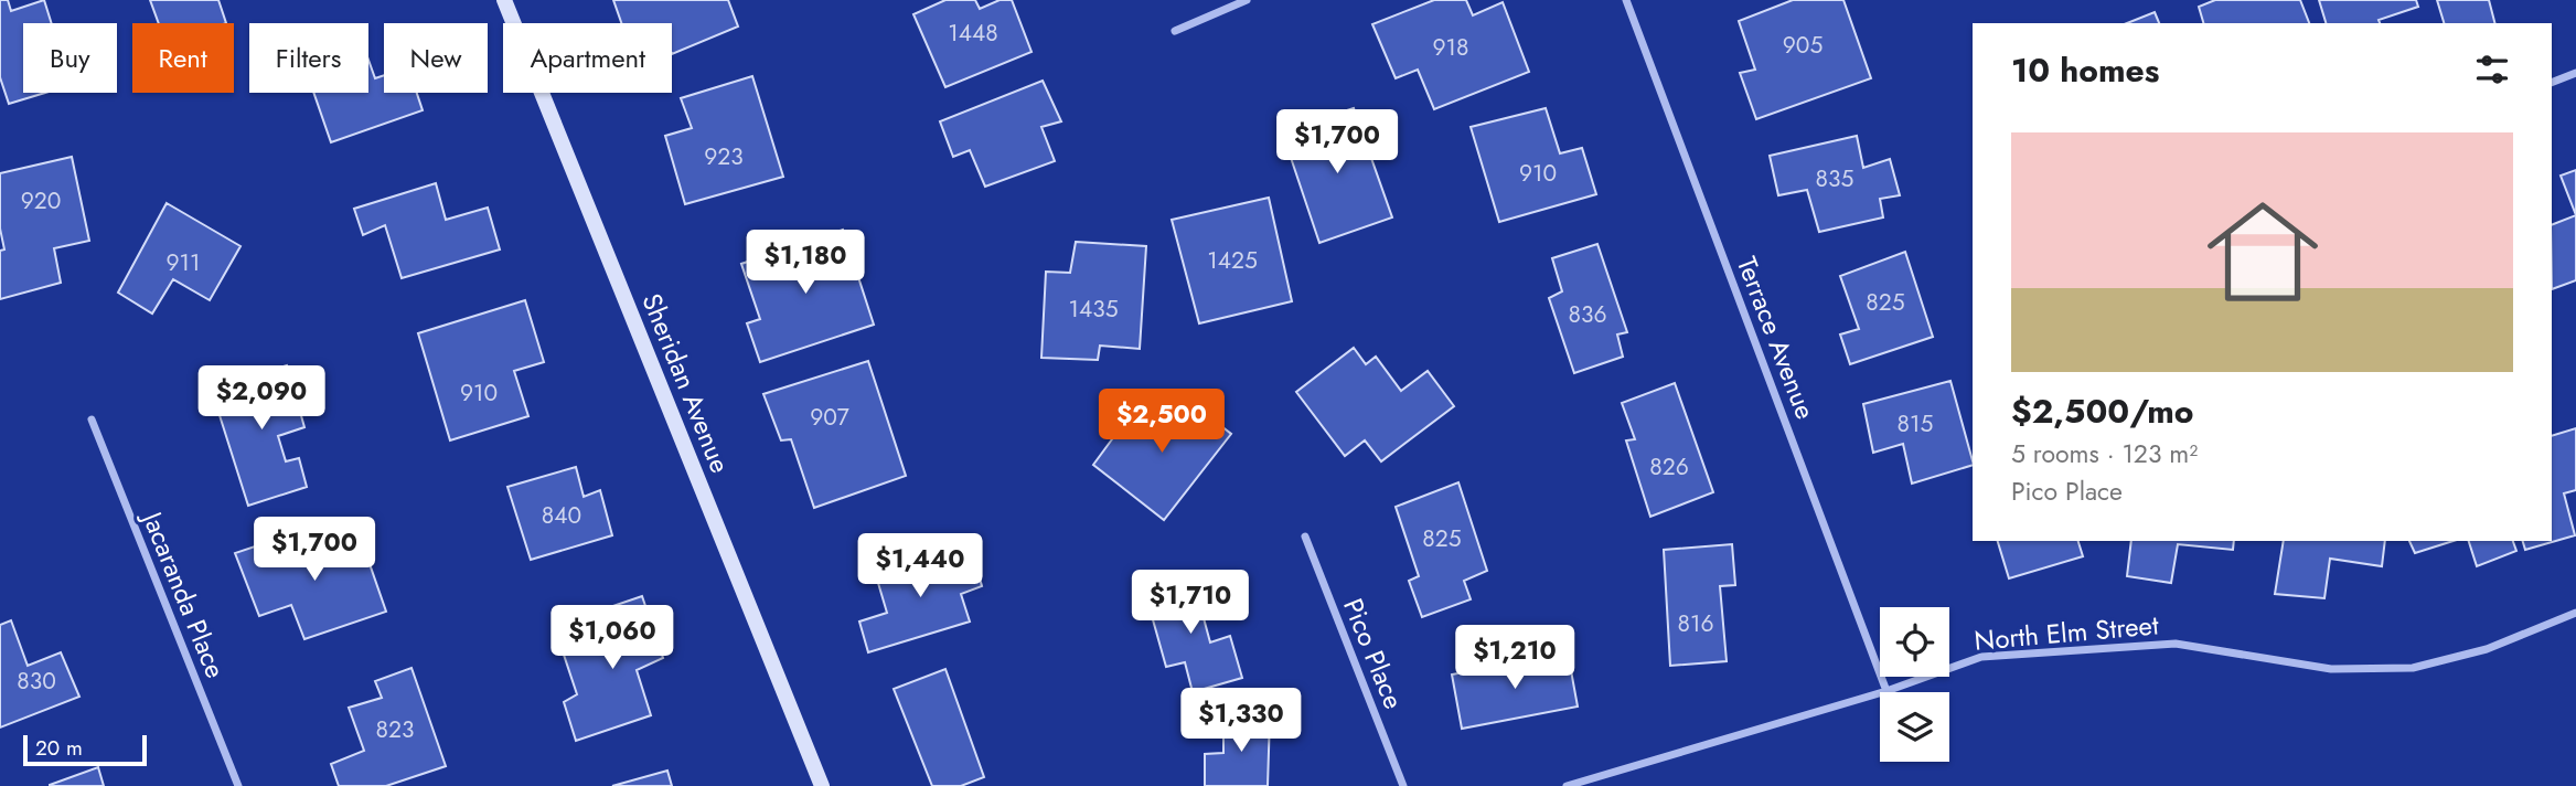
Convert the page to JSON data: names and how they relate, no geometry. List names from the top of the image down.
{
  "streets": {
    "street": [
      "Terrace Avenue",
      "Sheridan Avenue",
      "Jacaranda Place",
      "North Elm Street",
      "Pico Place"
    ]
  },
  "crossings": [
    ["Terrace Avenue", "North Elm Street"]
  ],
  "house_numbers": [
    "1448",
    "905",
    "918",
    "923",
    "910",
    "835",
    "920",
    "1425",
    "911",
    "825",
    "1435",
    "836",
    "910",
    "907",
    "815",
    "826",
    "840",
    "825",
    "816",
    "830",
    "823"
  ],
  "scale_bar": "20 m",
  "page": {
    "chip": [
      "Buy",
      "Rent",
      "Filters",
      "New",
      "Apartment"
    ],
    "heading": "10 homes",
    "price": [
      "$1,700",
      "$1,180",
      "$2,090",
      "$2,500",
      "$1,700",
      "$1,440",
      "$1,710",
      "$1,060",
      "$1,210",
      "$1,330"
    ],
    "list": [
      {
        "name": "$2,500/mo",
        "note": "5 rooms · 123 m² · Pico Place"
      }
    ],
    "scale": "20 m"
  }
}
